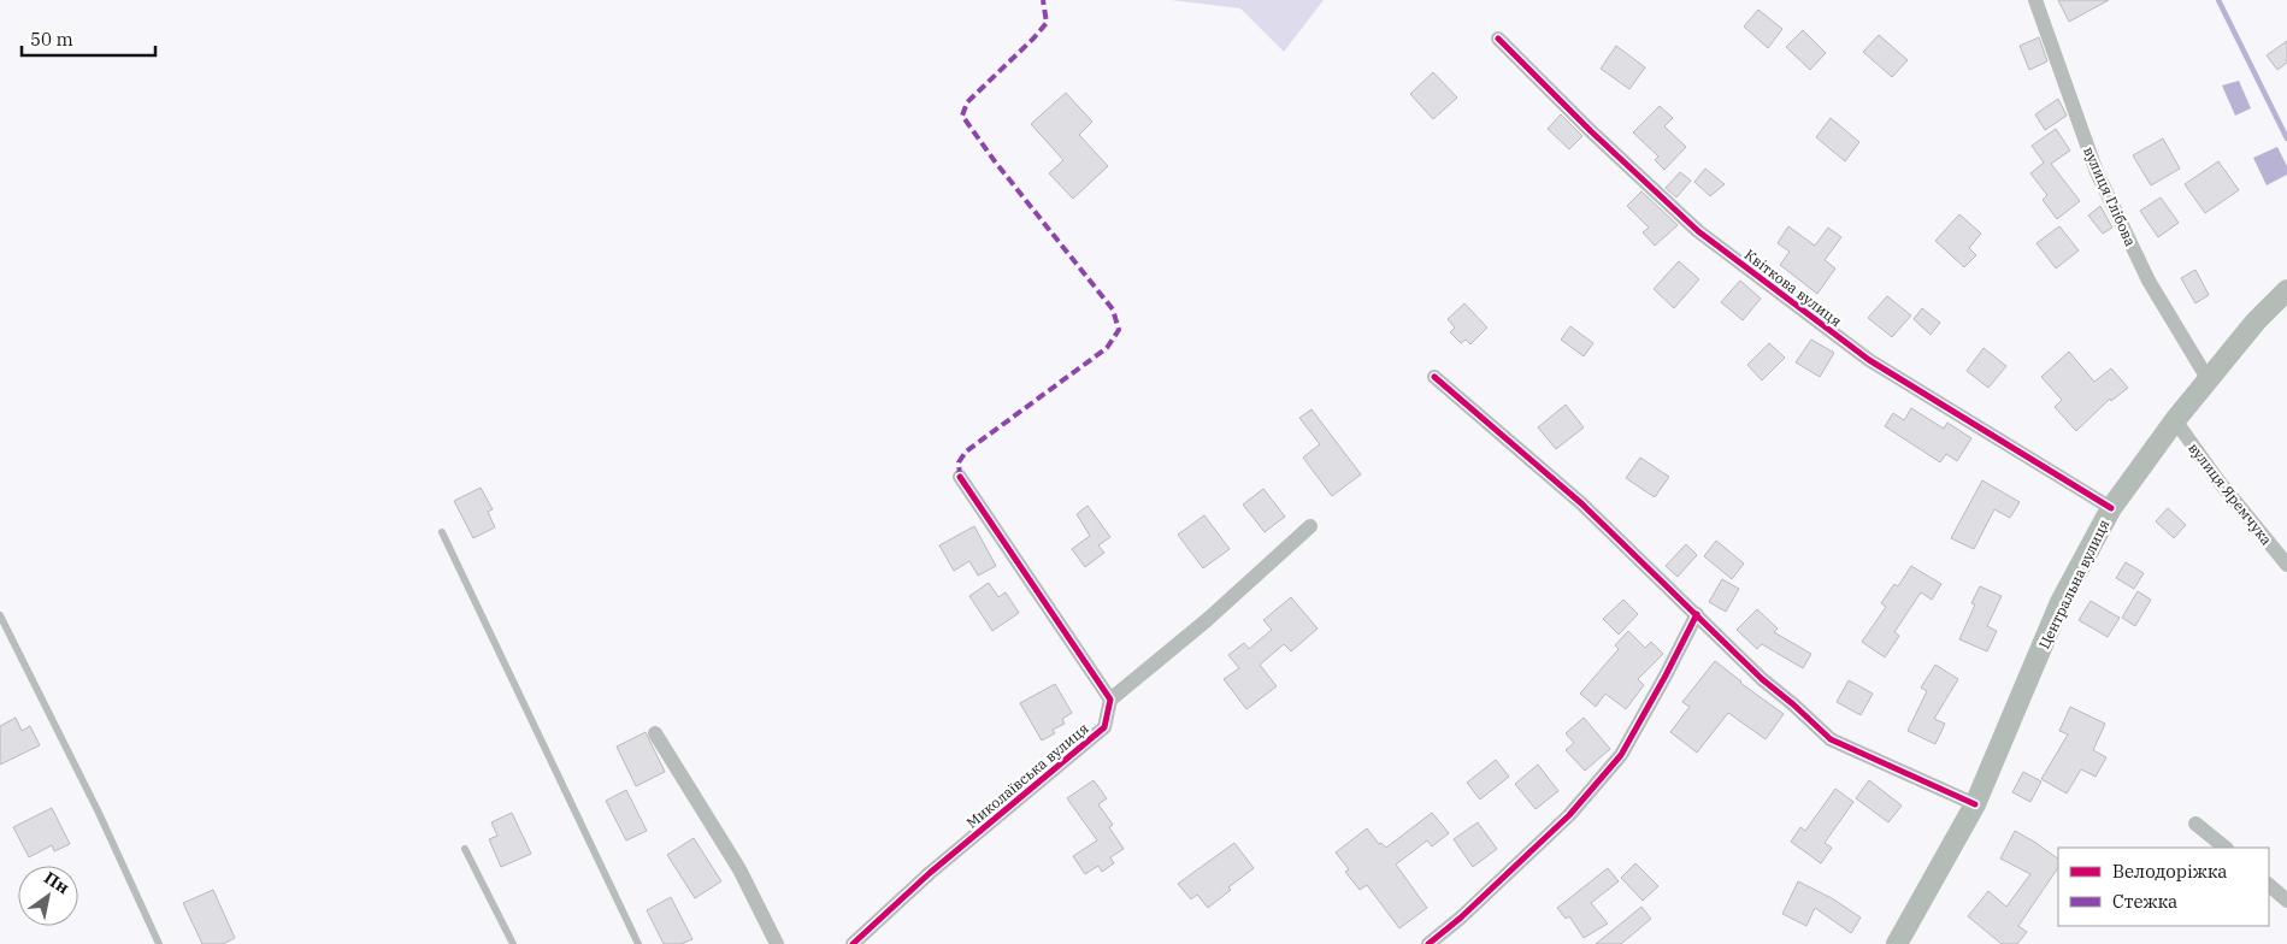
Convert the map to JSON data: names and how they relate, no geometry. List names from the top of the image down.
{
  "streets": {
    "main road": ["Центральна вулиця"],
    "street": [
      "вулиця Глібова",
      "Квіткова вулиця",
      "вулиця Яремчука",
      "Миколаївська вулиця"
    ]
  },
  "crossings": [
    ["вулиця Глібова", "Центральна вулиця"],
    ["Квіткова вулиця", "Центральна вулиця"],
    ["вулиця Яремчука", "Центральна вулиця"]
  ],
  "legend": ["Велодоріжка", "Стежка"],
  "scale_bar": "50 m",
  "north": "top right"
}
